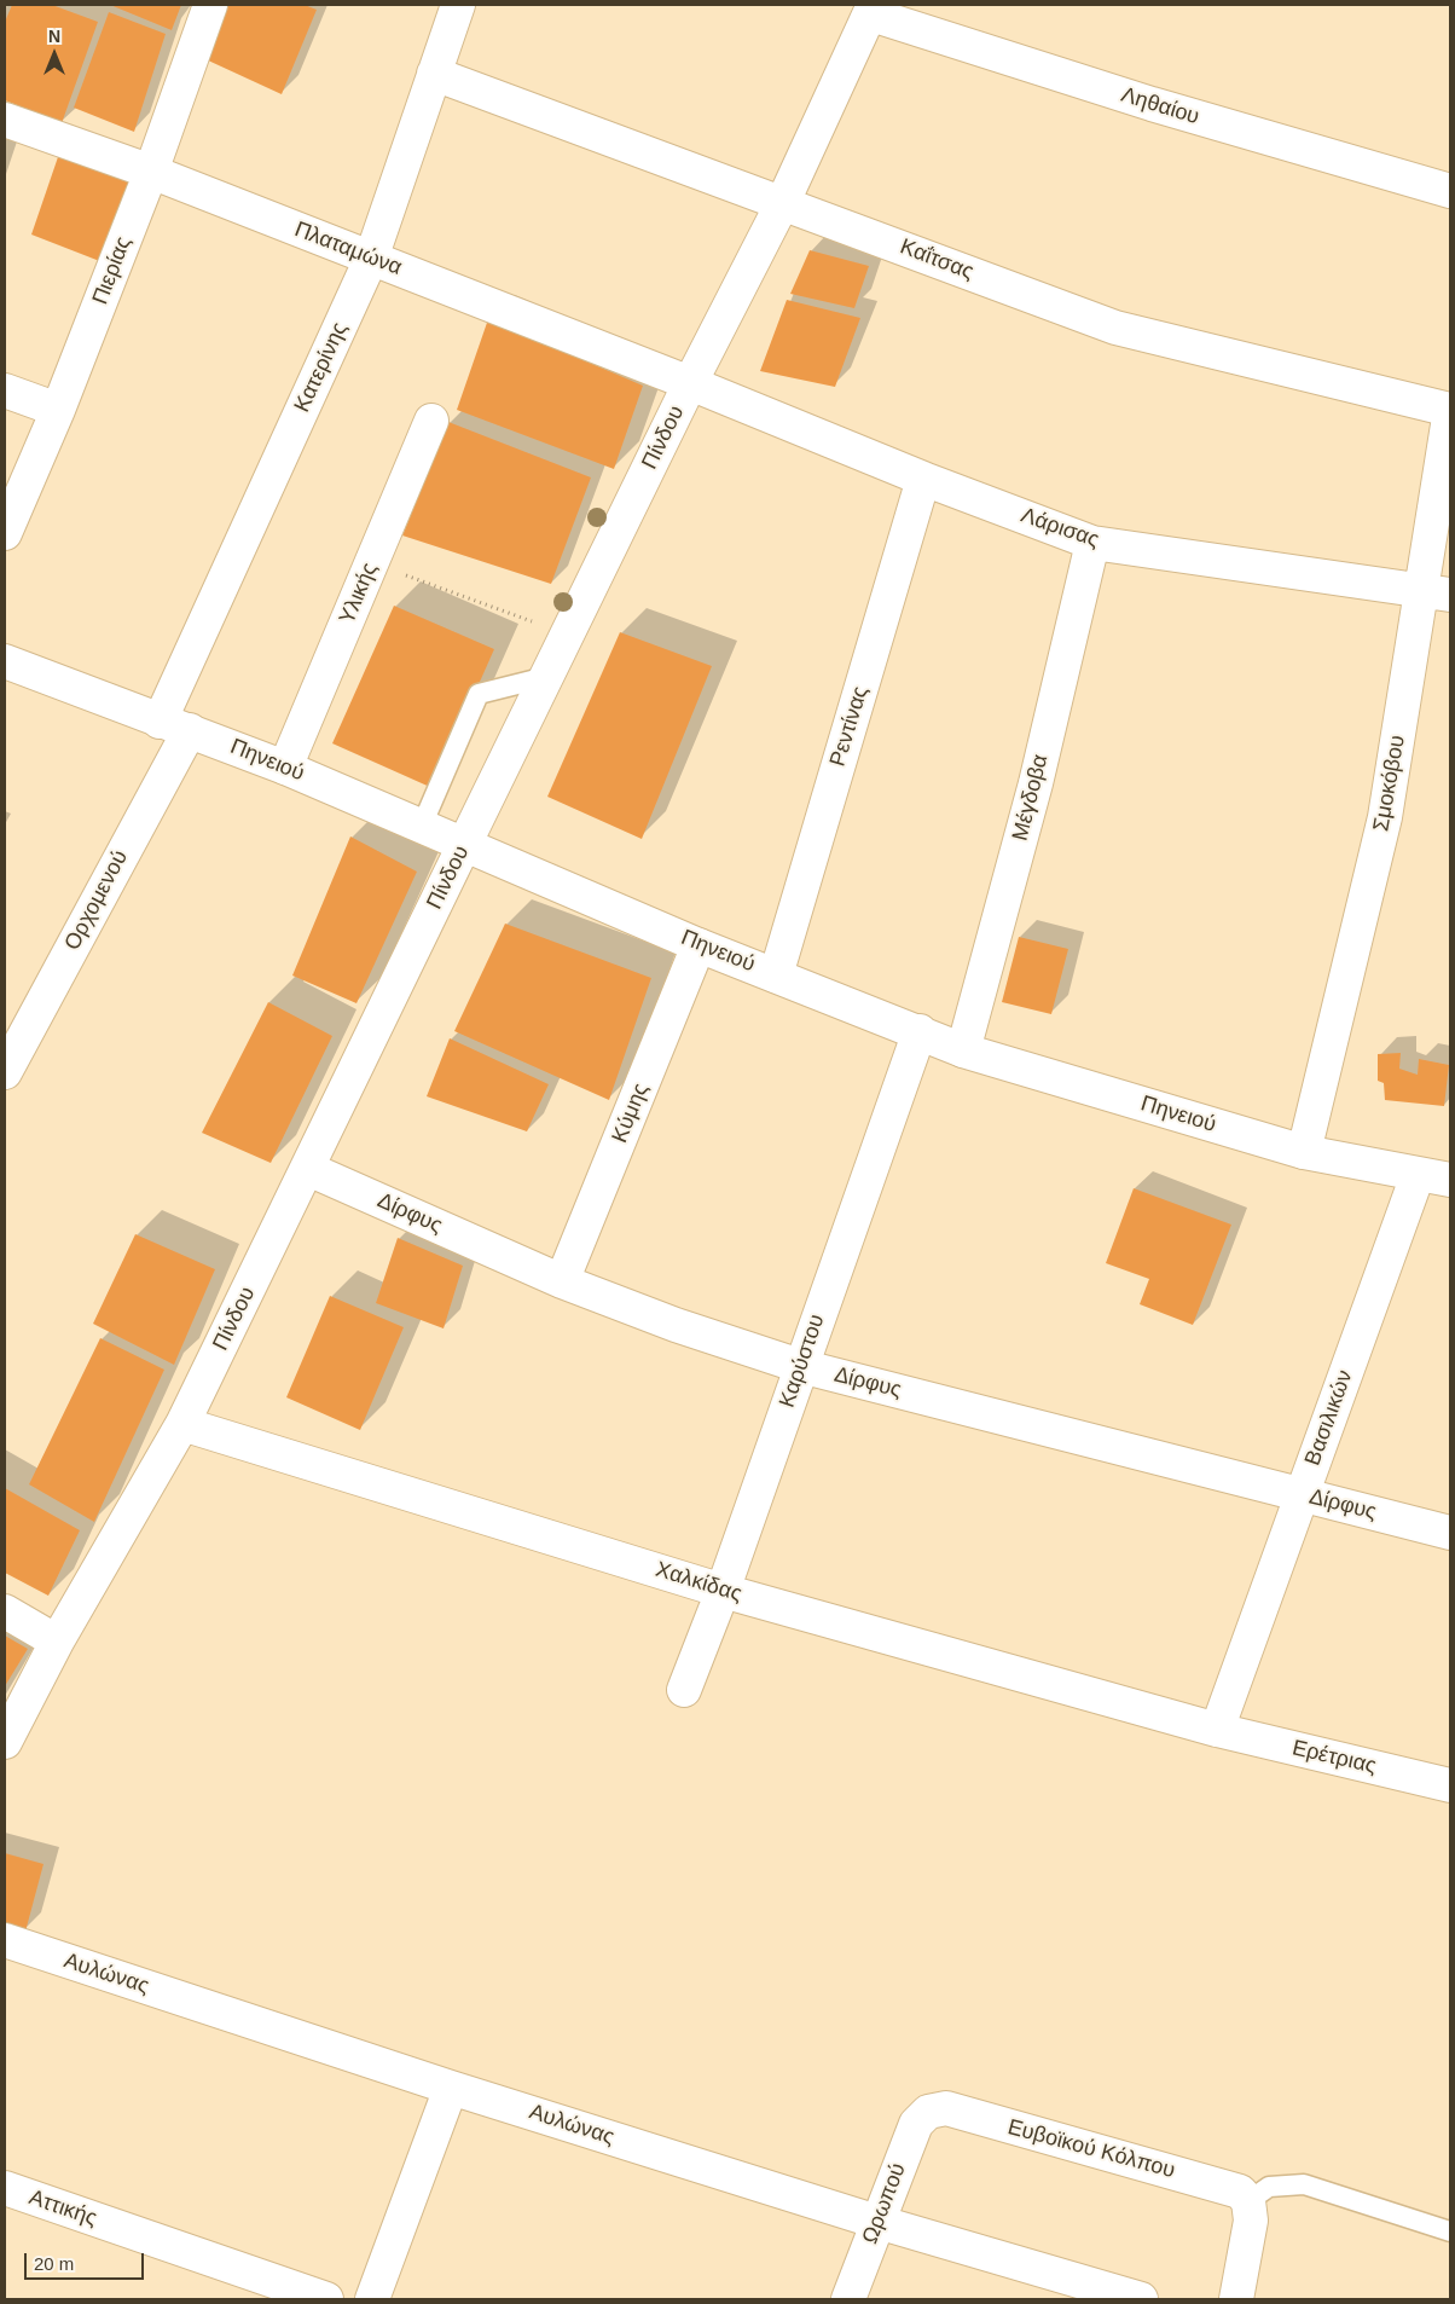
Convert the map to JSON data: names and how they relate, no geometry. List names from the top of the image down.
{
  "streets": {
    "street": [
      "Ληθαίου",
      "Πλαταμώνα",
      "Καΐτσας",
      "Πιερίας",
      "Κατερίνης",
      "Πίνδου",
      "Λάρισας",
      "Υλικής",
      "Ρεντίνας",
      "Πηνειού",
      "Σμοκόβου",
      "Μέγδοβα",
      "Ορχομενού",
      "Κύμης",
      "Δίρφυς",
      "Καρύστου",
      "Βασιλικών",
      "Χαλκίδας",
      "Ερέτριας",
      "Αυλώνας",
      "Ευβοϊκού Κόλπου",
      "Ωρωπού",
      "Αττικής"
    ]
  },
  "crossings": [
    ["Ληθαίου", "Πίνδου"],
    ["Πλαταμώνα", "Πιερίας"],
    ["Πλαταμώνα", "Κατερίνης"],
    ["Πλαταμώνα", "Πίνδου"],
    ["Πλαταμώνα", "Λάρισας"],
    ["Καΐτσας", "Κατερίνης"],
    ["Καΐτσας", "Πίνδου"],
    ["Καΐτσας", "Σμοκόβου"],
    ["Κατερίνης", "Πηνειού"],
    ["Κατερίνης", "Ορχομενού"],
    ["Πίνδου", "Λάρισας"],
    ["Πίνδου", "Πηνειού"],
    ["Πίνδου", "Δίρφυς"],
    ["Πίνδου", "Χαλκίδας"],
    ["Λάρισας", "Ρεντίνας"],
    ["Λάρισας", "Σμοκόβου"],
    ["Λάρισας", "Μέγδοβα"],
    ["Υλικής", "Πηνειού"],
    ["Ρεντίνας", "Πηνειού"],
    ["Πηνειού", "Σμοκόβου"],
    ["Πηνειού", "Μέγδοβα"],
    ["Πηνειού", "Ορχομενού"],
    ["Πηνειού", "Κύμης"],
    ["Πηνειού", "Καρύστου"],
    ["Πηνειού", "Βασιλικών"],
    ["Κύμης", "Δίρφυς"],
    ["Δίρφυς", "Καρύστου"],
    ["Δίρφυς", "Βασιλικών"],
    ["Καρύστου", "Χαλκίδας"],
    ["Βασιλικών", "Χαλκίδας"],
    ["Βασιλικών", "Ερέτριας"],
    ["Χαλκίδας", "Ερέτριας"],
    ["Αυλώνας", "Ωρωπού"],
    ["Ευβοϊκού Κόλπου", "Ωρωπού"]
  ],
  "scale_bar": "20 m",
  "north": "top"
}
